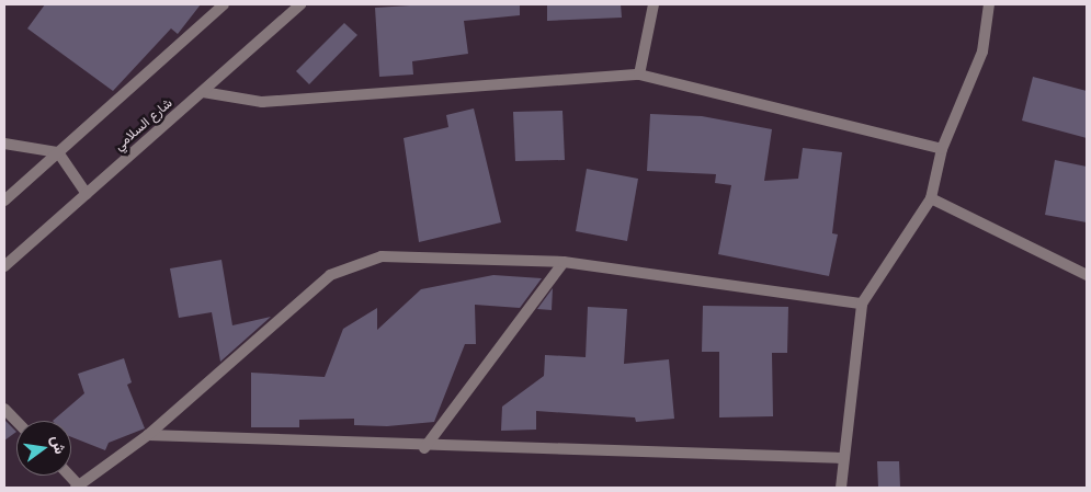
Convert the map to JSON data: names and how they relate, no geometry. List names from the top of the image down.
{
  "streets": {
    "street": ["شارع السلامي"]
  },
  "north": "right"
}
